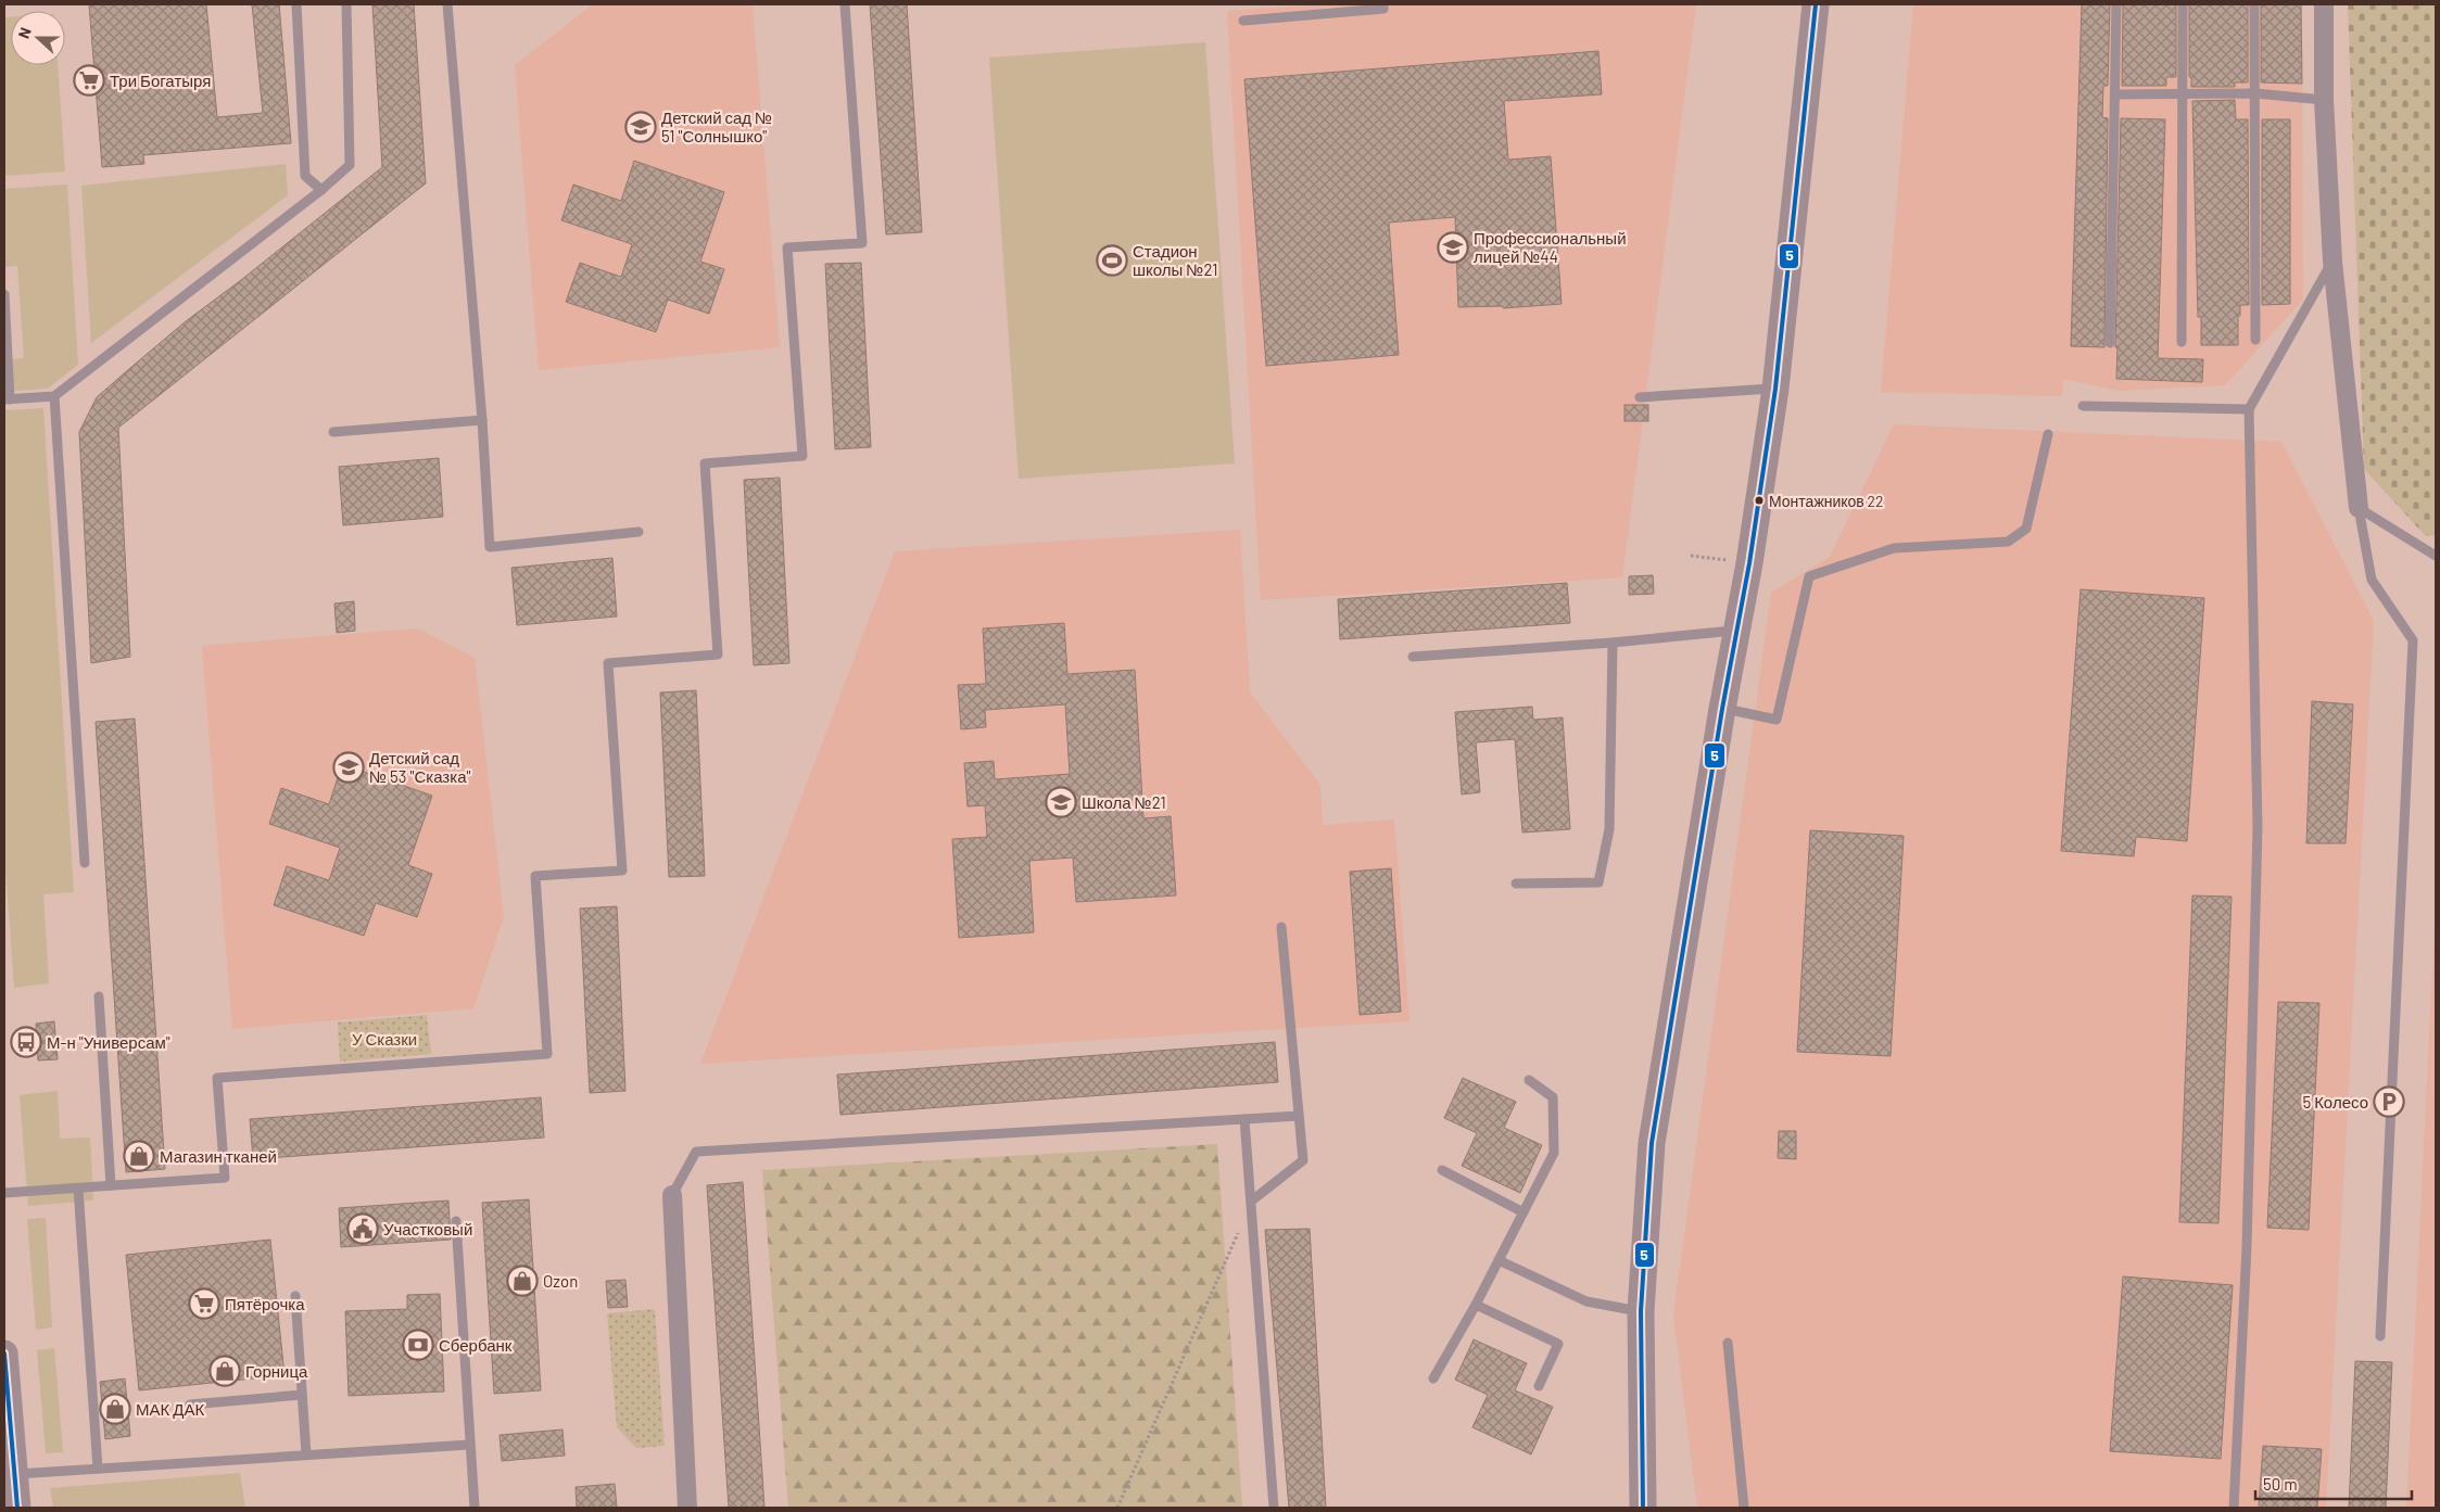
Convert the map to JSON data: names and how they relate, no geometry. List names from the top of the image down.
{
  "parks": ["У Сказки"],
  "places": {
    "supermarket": ["Три Богатыря", "Пятёрочка"],
    "school or university": [
      "Детский сад № 51 \"Солнышко\"",
      "Профессиональный лицей №44",
      "Детский сад № 53 \"Сказка\"",
      "Школа №21"
    ],
    "sports": ["Стадион школы №21"],
    "other": ["Монтажников 22"],
    "bus stop": ["М-н \"Универсам\""],
    "parking": ["5 Колесо"],
    "shop": [
      "Магазин тканей",
      "Ozon",
      "Горница",
      "МАК ДАК"
    ],
    "public building": ["Участковый"],
    "bank": ["Сбербанк"]
  },
  "lines": ["transit line 5"],
  "scale_bar": "50 m",
  "north": "left"
}
